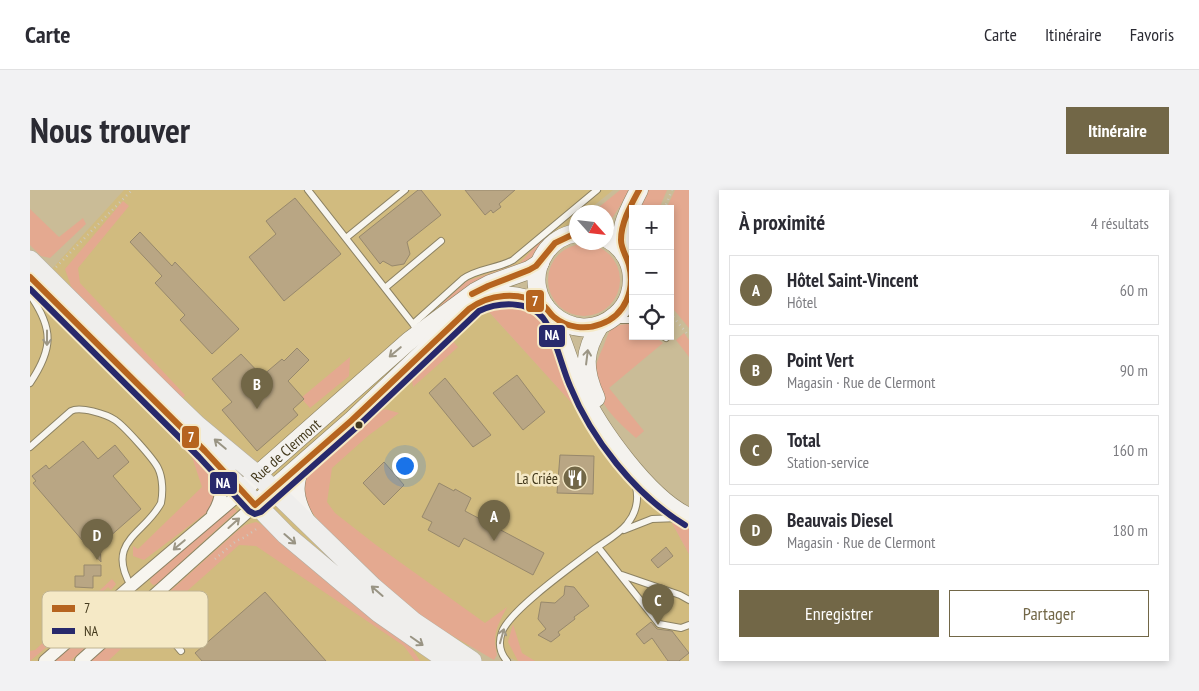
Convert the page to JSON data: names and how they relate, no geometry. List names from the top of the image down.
{
  "streets": {
    "main road": ["Rue de Clermont"]
  },
  "places": {
    "restaurant": ["La Criée"]
  },
  "lines": ["transit line 7", "transit line NA"],
  "legend": ["7", "NA"],
  "north": "bottom right",
  "page": {
    "header": "Carte",
    "nav": ["Carte", "Itinéraire", "Favoris"],
    "title": "Nous trouver",
    "buttons": [
      "Itinéraire",
      ["Enregistrer", "Partager"]
    ],
    "heading": ["À proximité", "4 résultats"],
    "map_buttons": ["+", "−"],
    "list": [
      {
        "mark": "A",
        "name": "Hôtel Saint-Vincent",
        "note": "Hôtel",
        "value": "60 m"
      },
      {
        "mark": "B",
        "name": "Point Vert",
        "note": "Magasin · Rue de Clermont",
        "value": "90 m"
      },
      {
        "mark": "C",
        "name": "Total",
        "note": "Station-service",
        "value": "160 m"
      },
      {
        "mark": "D",
        "name": "Beauvais Diesel",
        "note": "Magasin · Rue de Clermont",
        "value": "180 m"
      }
    ],
    "pins": [
      "B",
      "A",
      "D",
      "C"
    ]
  }
}
